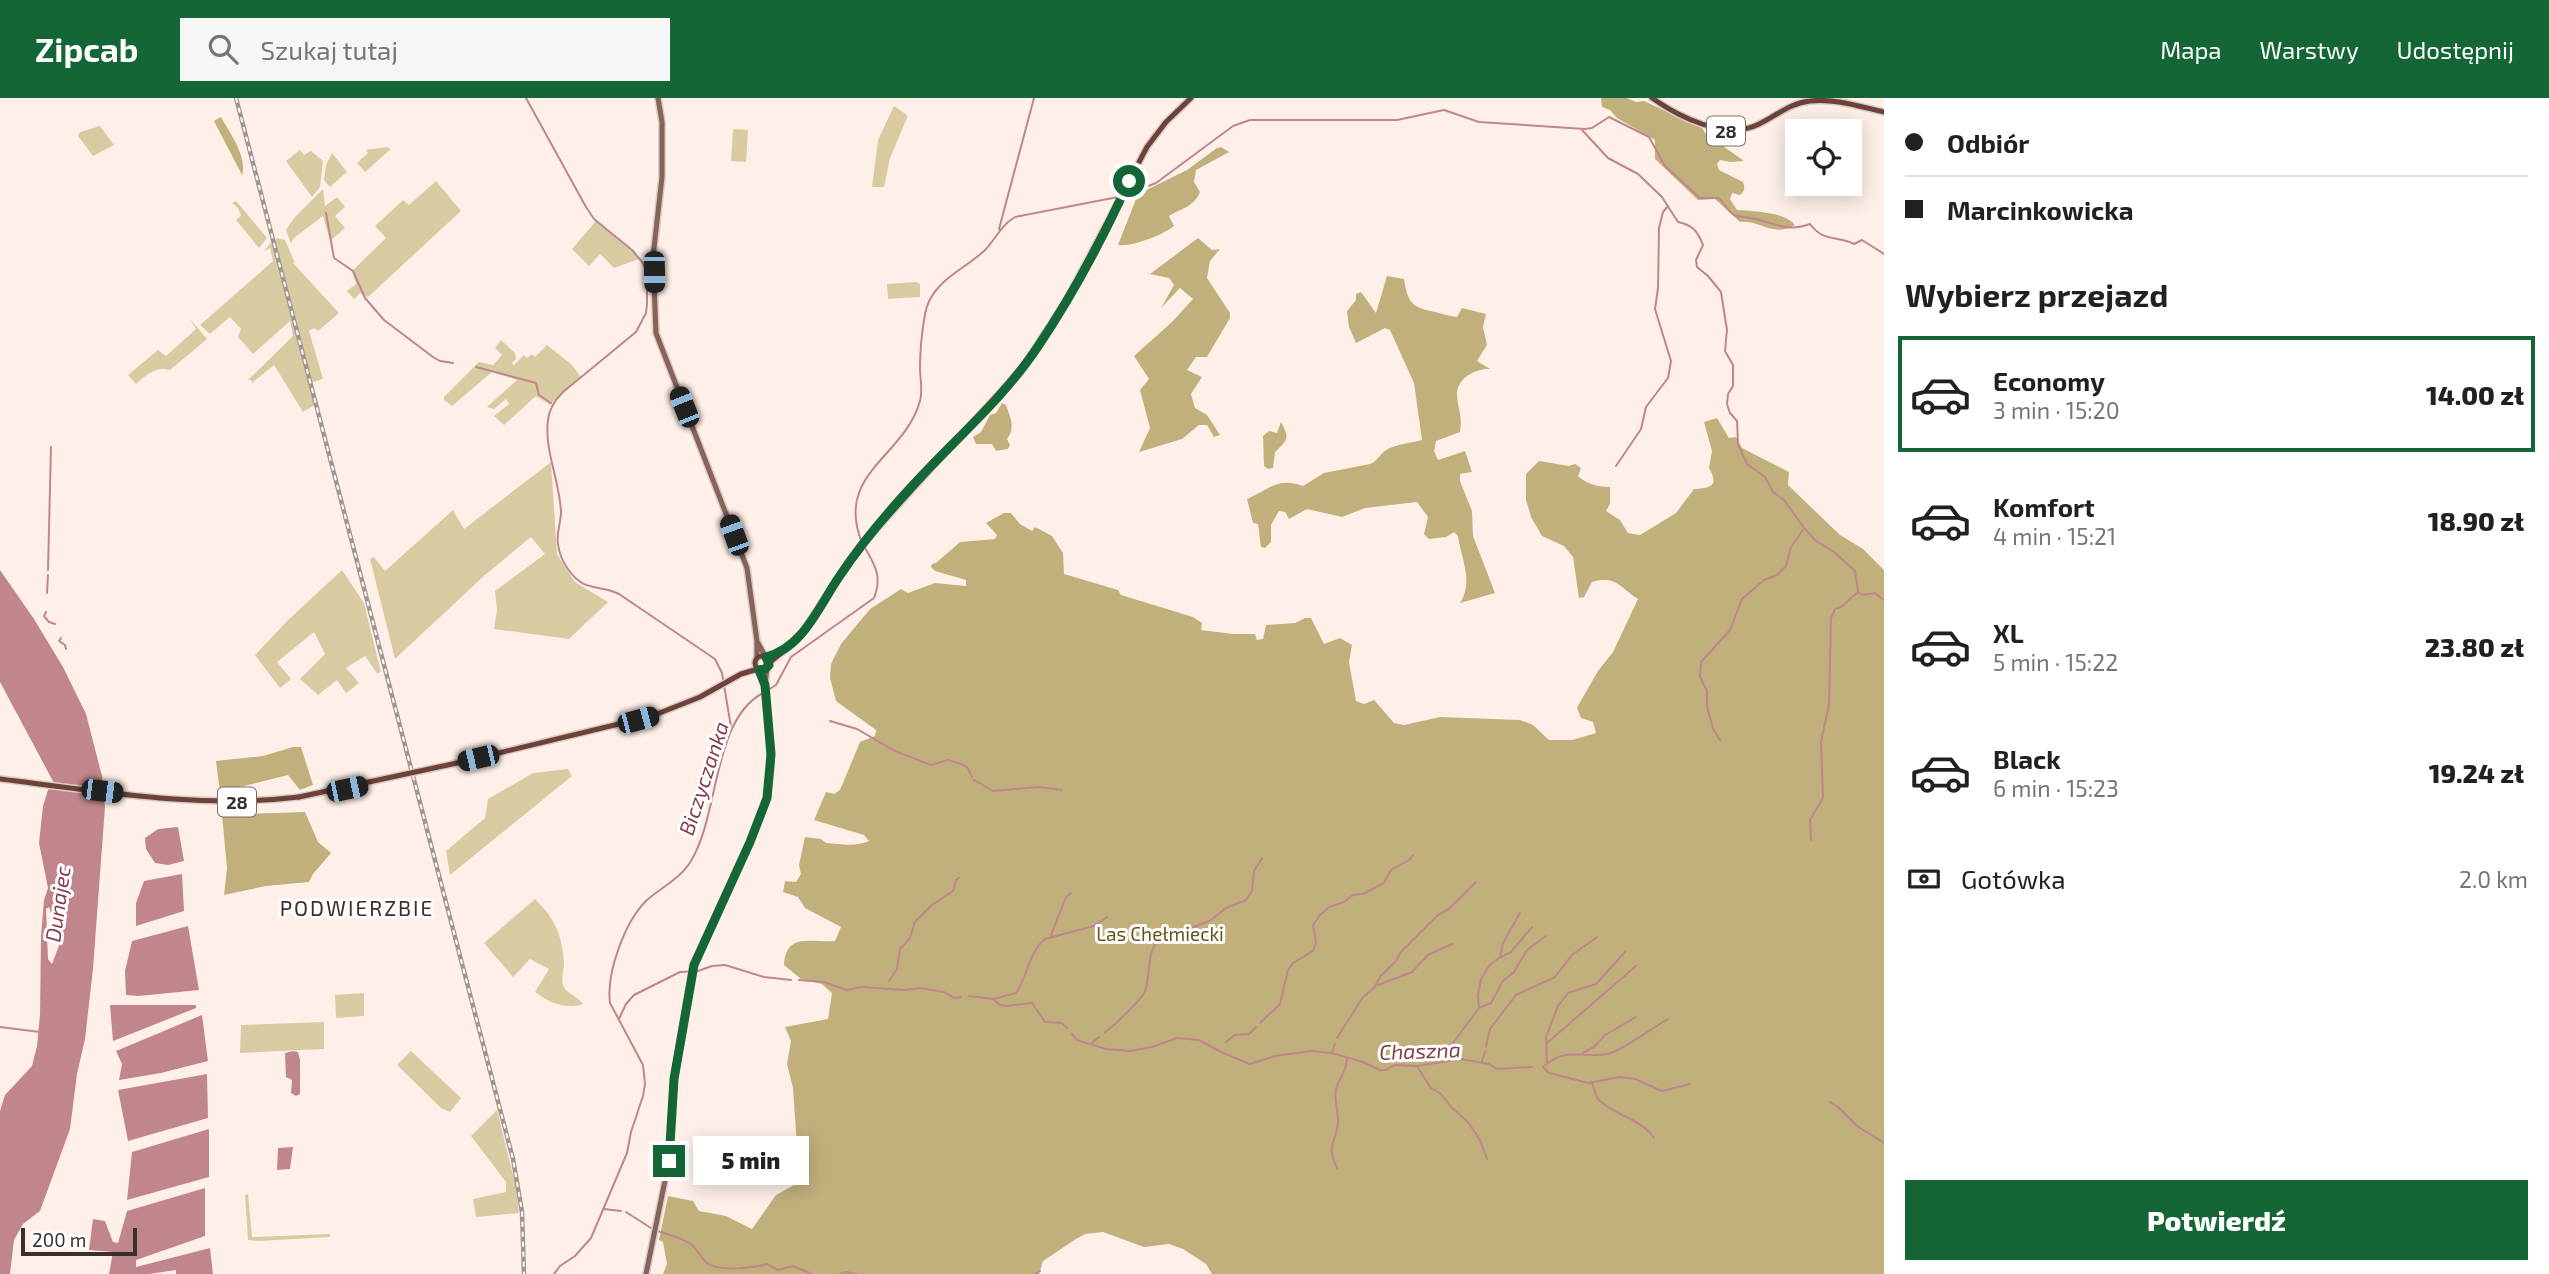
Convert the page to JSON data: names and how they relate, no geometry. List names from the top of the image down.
{
  "streets": {
    "main road": ["28"]
  },
  "districts": ["PODWIERZBIE"],
  "water": ["Biczyczanka", "Dunajec", "Chaszna"],
  "parks": ["Las Chełmiecki"],
  "scale_bar": "200 m",
  "page": {
    "header": "Zipcab",
    "search": "Szukaj tutaj",
    "nav": ["Mapa", "Warstwy", "Udostępnij"],
    "banner": ["Odbiór", "Marcinkowicka"],
    "heading": "Wybierz przejazd",
    "list": [
      {
        "name": "Economy",
        "note": "3 min · 15:20",
        "value": "14.00 zł"
      },
      {
        "name": "Komfort",
        "note": "4 min · 15:21",
        "value": "18.90 zł"
      },
      {
        "name": "XL",
        "note": "5 min · 15:22",
        "value": "23.80 zł"
      },
      {
        "name": "Black",
        "note": "6 min · 15:23",
        "value": "19.24 zł"
      }
    ],
    "pay": ["Gotówka", "2.0 km"],
    "bubble": "5 min",
    "buttons": "Potwierdź",
    "scale": "200 m"
  }
}
